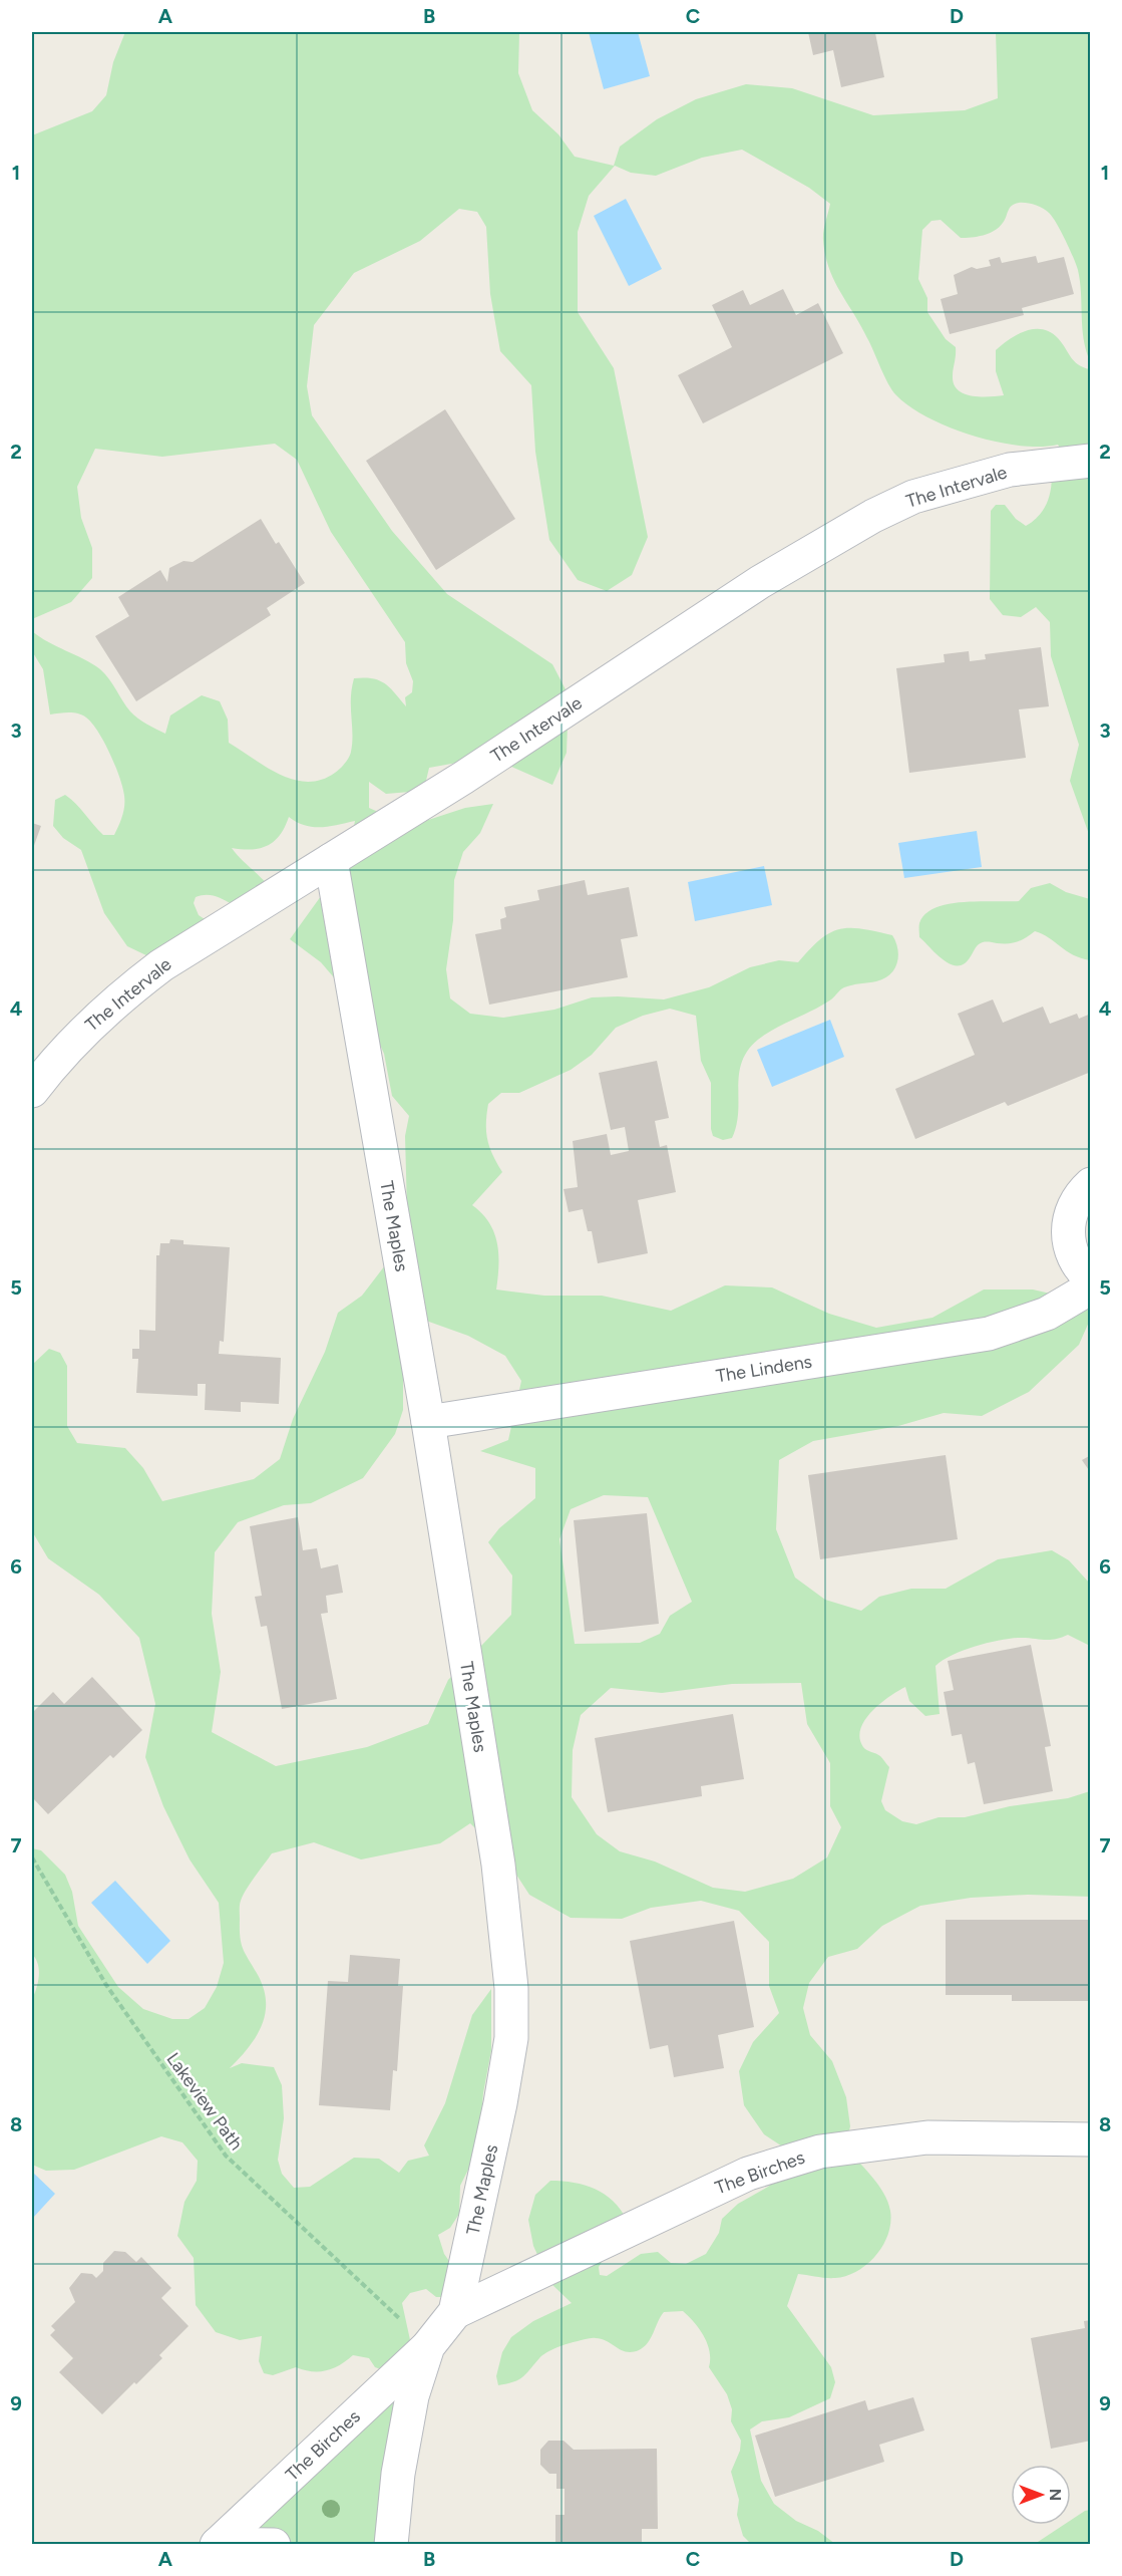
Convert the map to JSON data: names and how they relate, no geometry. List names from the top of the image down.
{
  "streets": {
    "street": [
      "The Intervale",
      "The Maples",
      "The Lindens",
      "The Birches"
    ],
    "path": ["Lakeview Path"]
  },
  "crossings": [
    ["The Intervale", "The Maples"],
    ["The Maples", "The Lindens"],
    ["The Maples", "Lakeview Path"],
    ["The Maples", "The Birches"],
    ["Lakeview Path", "The Birches"]
  ],
  "north": "right",
  "grid": {
    "columns": [
      "A",
      "B",
      "C",
      "D"
    ],
    "rows": [
      "1",
      "2",
      "3",
      "4",
      "5",
      "6",
      "7",
      "8",
      "9"
    ]
  }
}
